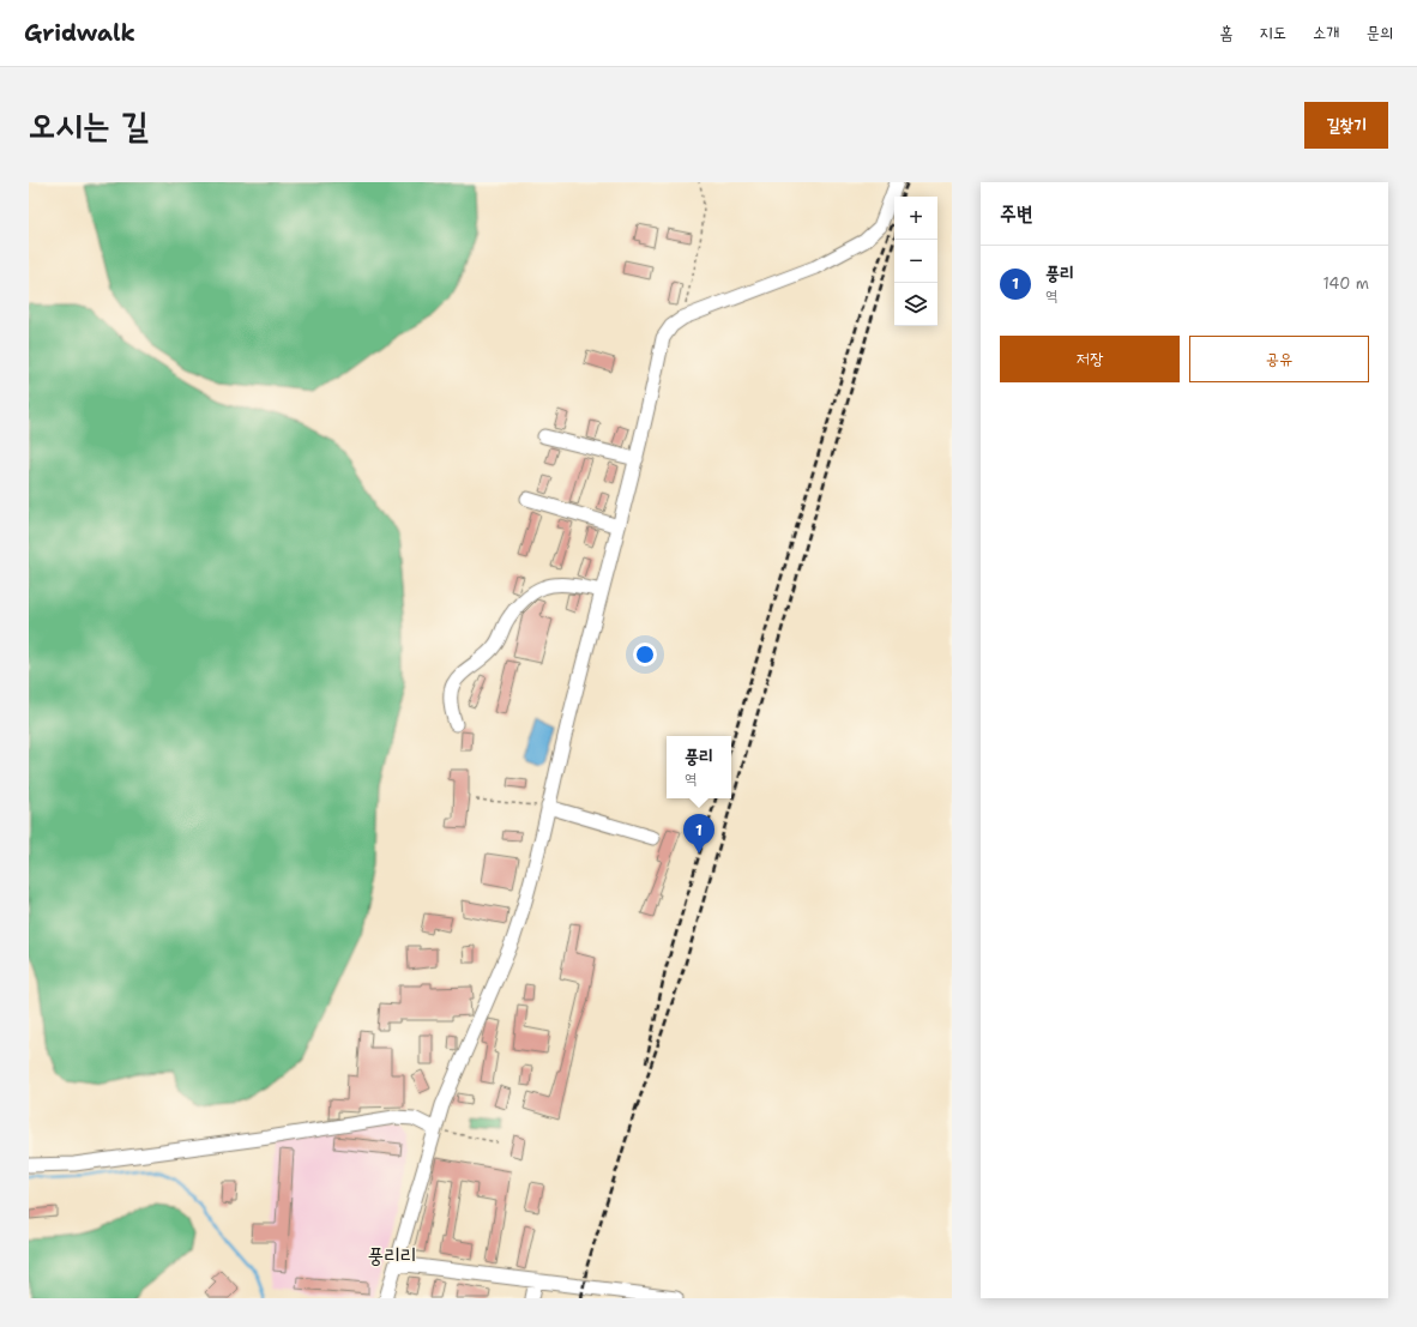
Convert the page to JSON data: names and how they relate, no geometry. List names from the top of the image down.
{
  "districts": ["풍리리"],
  "page": {
    "header": "Gridwalk",
    "nav": [
      "홈",
      "지도",
      "소개",
      "문의"
    ],
    "title": "오시는 길",
    "buttons": [
      "길찾기",
      ["저장", "공유"]
    ],
    "heading": "주변",
    "map_buttons": ["+", "−"],
    "list": [
      {
        "mark": "1",
        "name": "풍리",
        "note": "역",
        "value": "140 m"
      }
    ],
    "popup": ["풍리", "역"],
    "pins": "1"
  }
}
